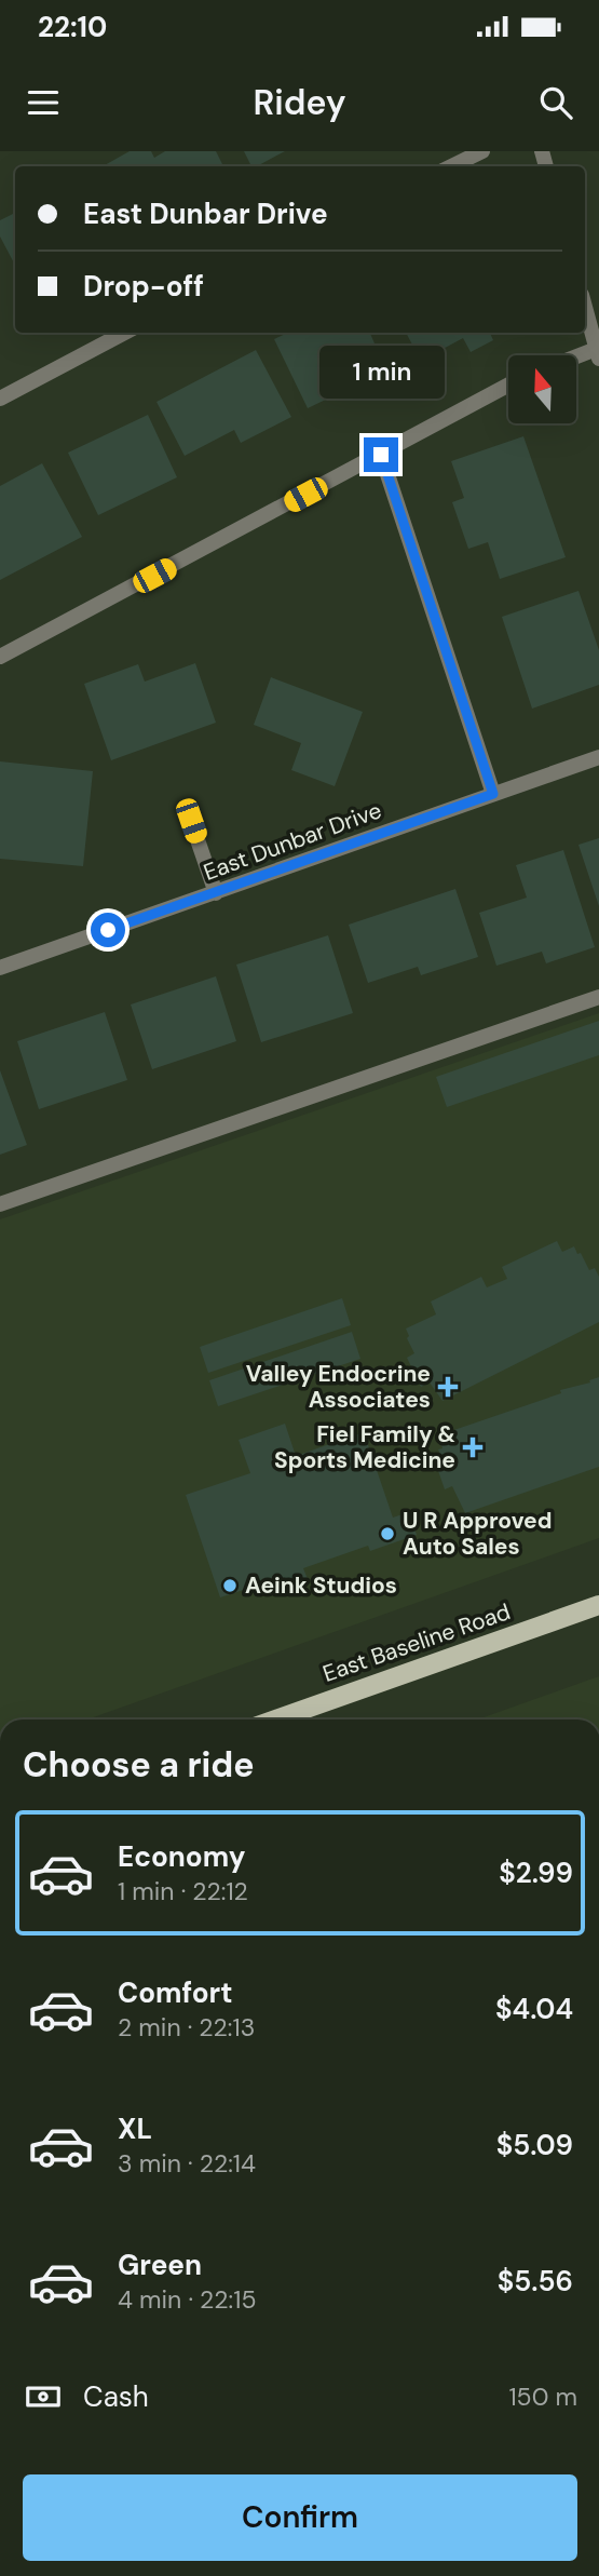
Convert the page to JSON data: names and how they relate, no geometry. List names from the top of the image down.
{
  "streets": {
    "main road": ["East Baseline Road"],
    "street": ["East Dunbar Drive"]
  },
  "places": {
    "health": ["Valley Endocrine Associates", "Fiel Family & Sports Medicine"],
    "other": ["U R Approved Auto Sales", "Aeink Studios"]
  },
  "north": "top",
  "page": {
    "status": "22:10",
    "header": "Ridey",
    "banner": ["East Dunbar Drive", "Drop-off"],
    "bubble": "1 min",
    "heading": "Choose a ride",
    "list": [
      {
        "name": "Economy",
        "note": "1 min · 22:12",
        "value": "$2.99"
      },
      {
        "name": "Comfort",
        "note": "2 min · 22:13",
        "value": "$4.04"
      },
      {
        "name": "XL",
        "note": "3 min · 22:14",
        "value": "$5.09"
      },
      {
        "name": "Green",
        "note": "4 min · 22:15",
        "value": "$5.56"
      }
    ],
    "pay": ["Cash", "150 m"],
    "buttons": "Confirm"
  }
}
